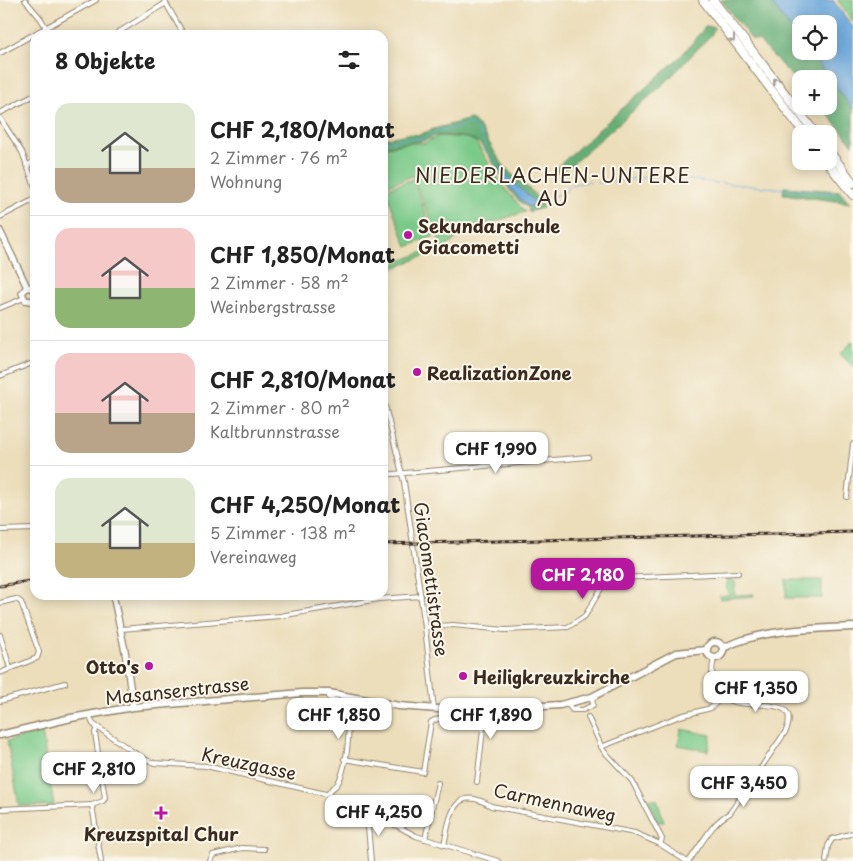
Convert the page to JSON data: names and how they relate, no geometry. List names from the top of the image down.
{
  "streets": {
    "main road": ["Masanserstrasse"],
    "street": ["Giacomettistrasse", "Kreuzgasse", "Carmennaweg"]
  },
  "crossings": [
    ["Giacomettistrasse", "Masanserstrasse"],
    ["Masanserstrasse", "Kreuzgasse"],
    ["Kreuzgasse", "Carmennaweg"]
  ],
  "districts": ["NIEDERLACHEN-UNTERE AU"],
  "places": {
    "other": [
      "Sekundarschule Giacometti",
      "RealizationZone",
      "Otto's",
      "Heiligkreuzkirche"
    ],
    "health": ["Kreuzspital Chur"]
  },
  "page": {
    "map_buttons": ["+", "−"],
    "heading": "8 Objekte",
    "list": [
      {
        "name": "CHF 2,180/Monat",
        "note": "2 Zimmer · 76 m² · Wohnung"
      },
      {
        "name": "CHF 1,850/Monat",
        "note": "2 Zimmer · 58 m² · Weinbergstrasse"
      },
      {
        "name": "CHF 2,810/Monat",
        "note": "2 Zimmer · 80 m² · Kaltbrunnstrasse"
      },
      {
        "name": "CHF 4,250/Monat",
        "note": "5 Zimmer · 138 m² · Vereinaweg"
      }
    ],
    "price": [
      "CHF 1,990",
      "CHF 2,180",
      "CHF 1,350",
      "CHF 1,850",
      "CHF 1,890",
      "CHF 2,810",
      "CHF 3,450",
      "CHF 4,250"
    ]
  }
}
